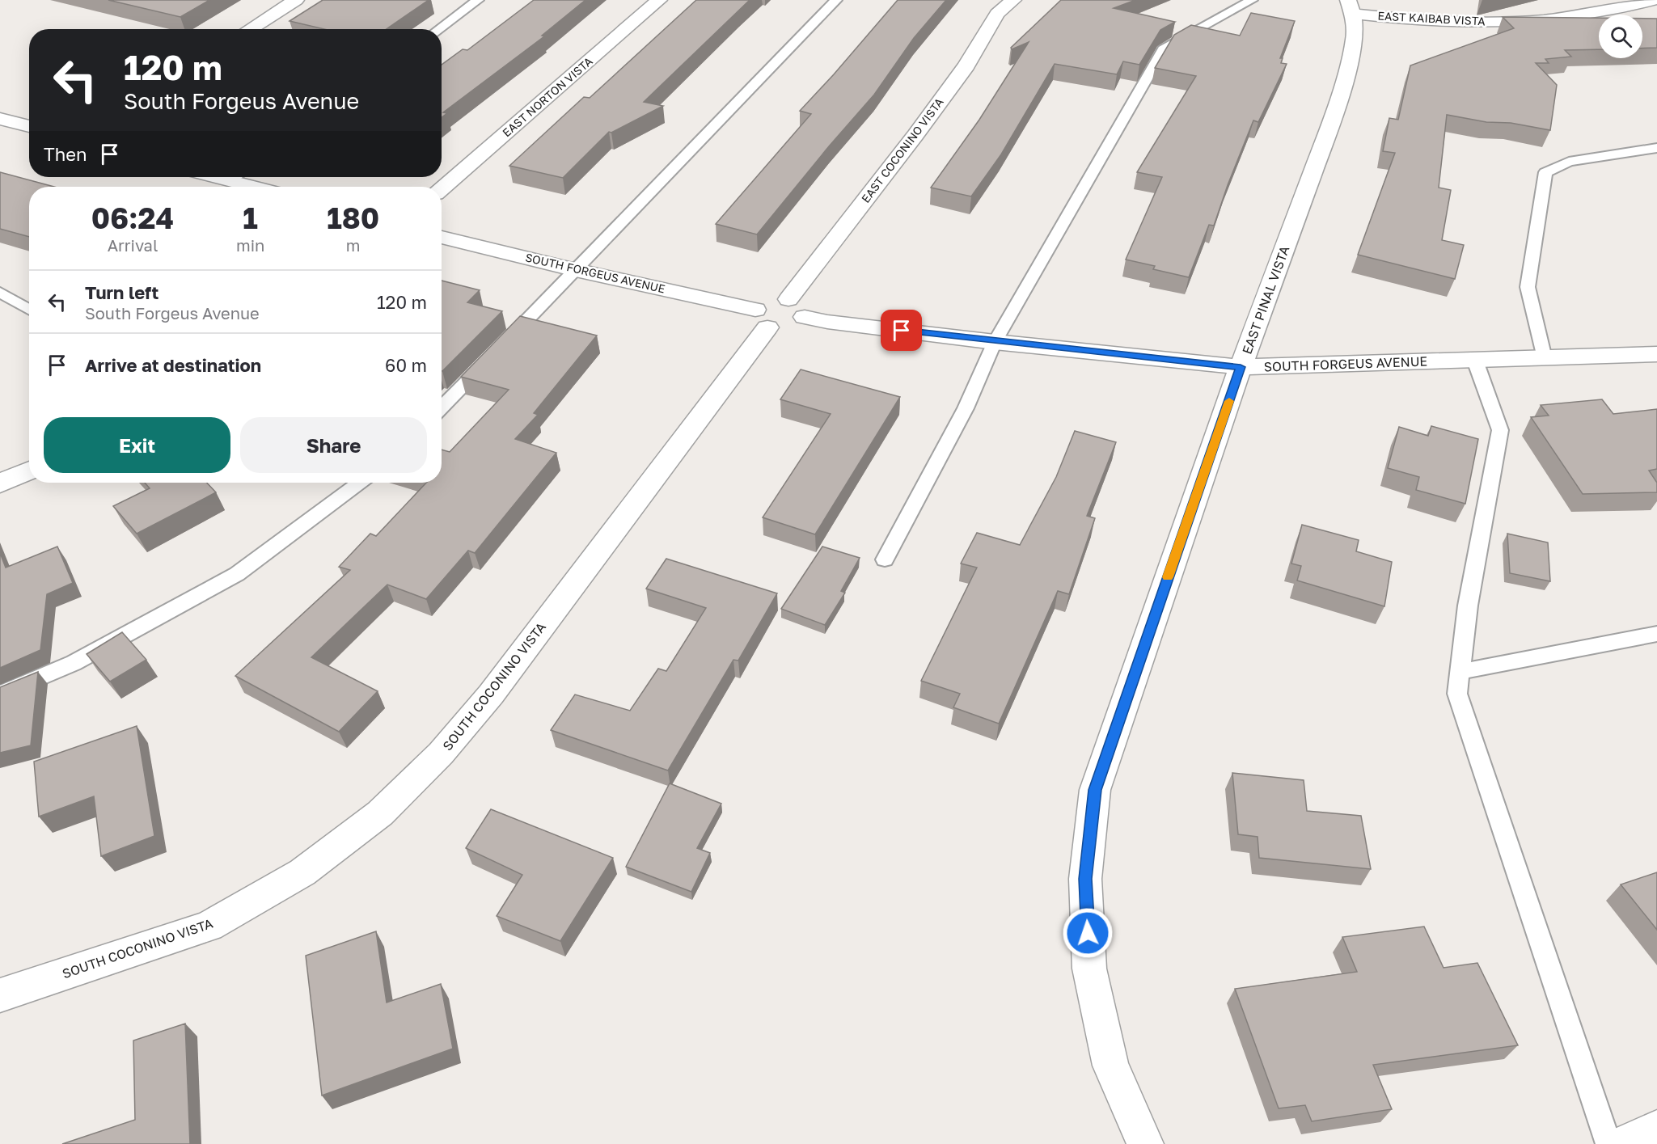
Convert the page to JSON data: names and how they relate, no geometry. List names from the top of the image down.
{
  "streets": {
    "street": [
      "EAST KAIBAB VISTA",
      "EAST NORTON VISTA",
      "EAST COCONINO VISTA",
      "SOUTH FORGEUS AVENUE",
      "EAST PINAL VISTA",
      "SOUTH COCONINO VISTA"
    ]
  },
  "crossings": [
    ["EAST KAIBAB VISTA", "EAST PINAL VISTA"],
    ["EAST COCONINO VISTA", "SOUTH FORGEUS AVENUE"],
    ["EAST COCONINO VISTA", "SOUTH COCONINO VISTA"],
    ["SOUTH FORGEUS AVENUE", "EAST PINAL VISTA"],
    ["SOUTH FORGEUS AVENUE", "SOUTH COCONINO VISTA"]
  ],
  "page": {
    "turn": ["120 m", "South Forgeus Avenue"],
    "then": "Then",
    "eta": [
      "06:24",
      "Arrival",
      "1",
      "min",
      "180",
      "m"
    ],
    "list": [
      {
        "name": "Turn left",
        "note": "South Forgeus Avenue",
        "value": "120 m"
      },
      {
        "name": "Arrive at destination",
        "value": "60 m"
      }
    ],
    "buttons": ["Exit", "Share"]
  }
}
